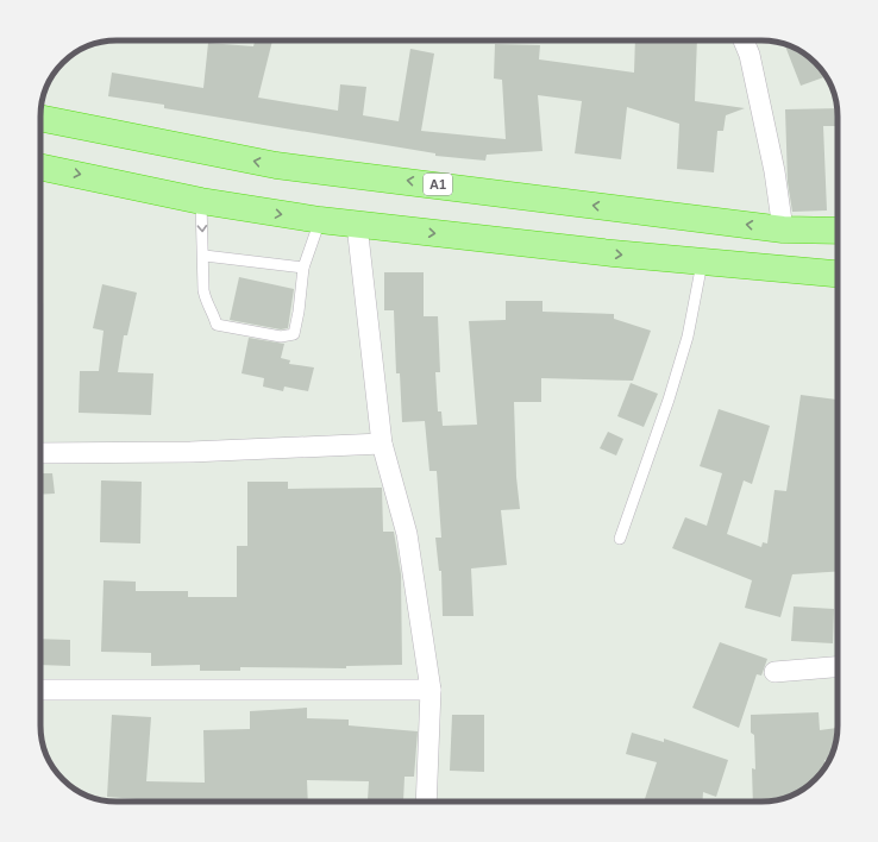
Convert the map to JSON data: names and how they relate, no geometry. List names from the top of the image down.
{
  "streets": {
    "highway": ["A1"]
  }
}
